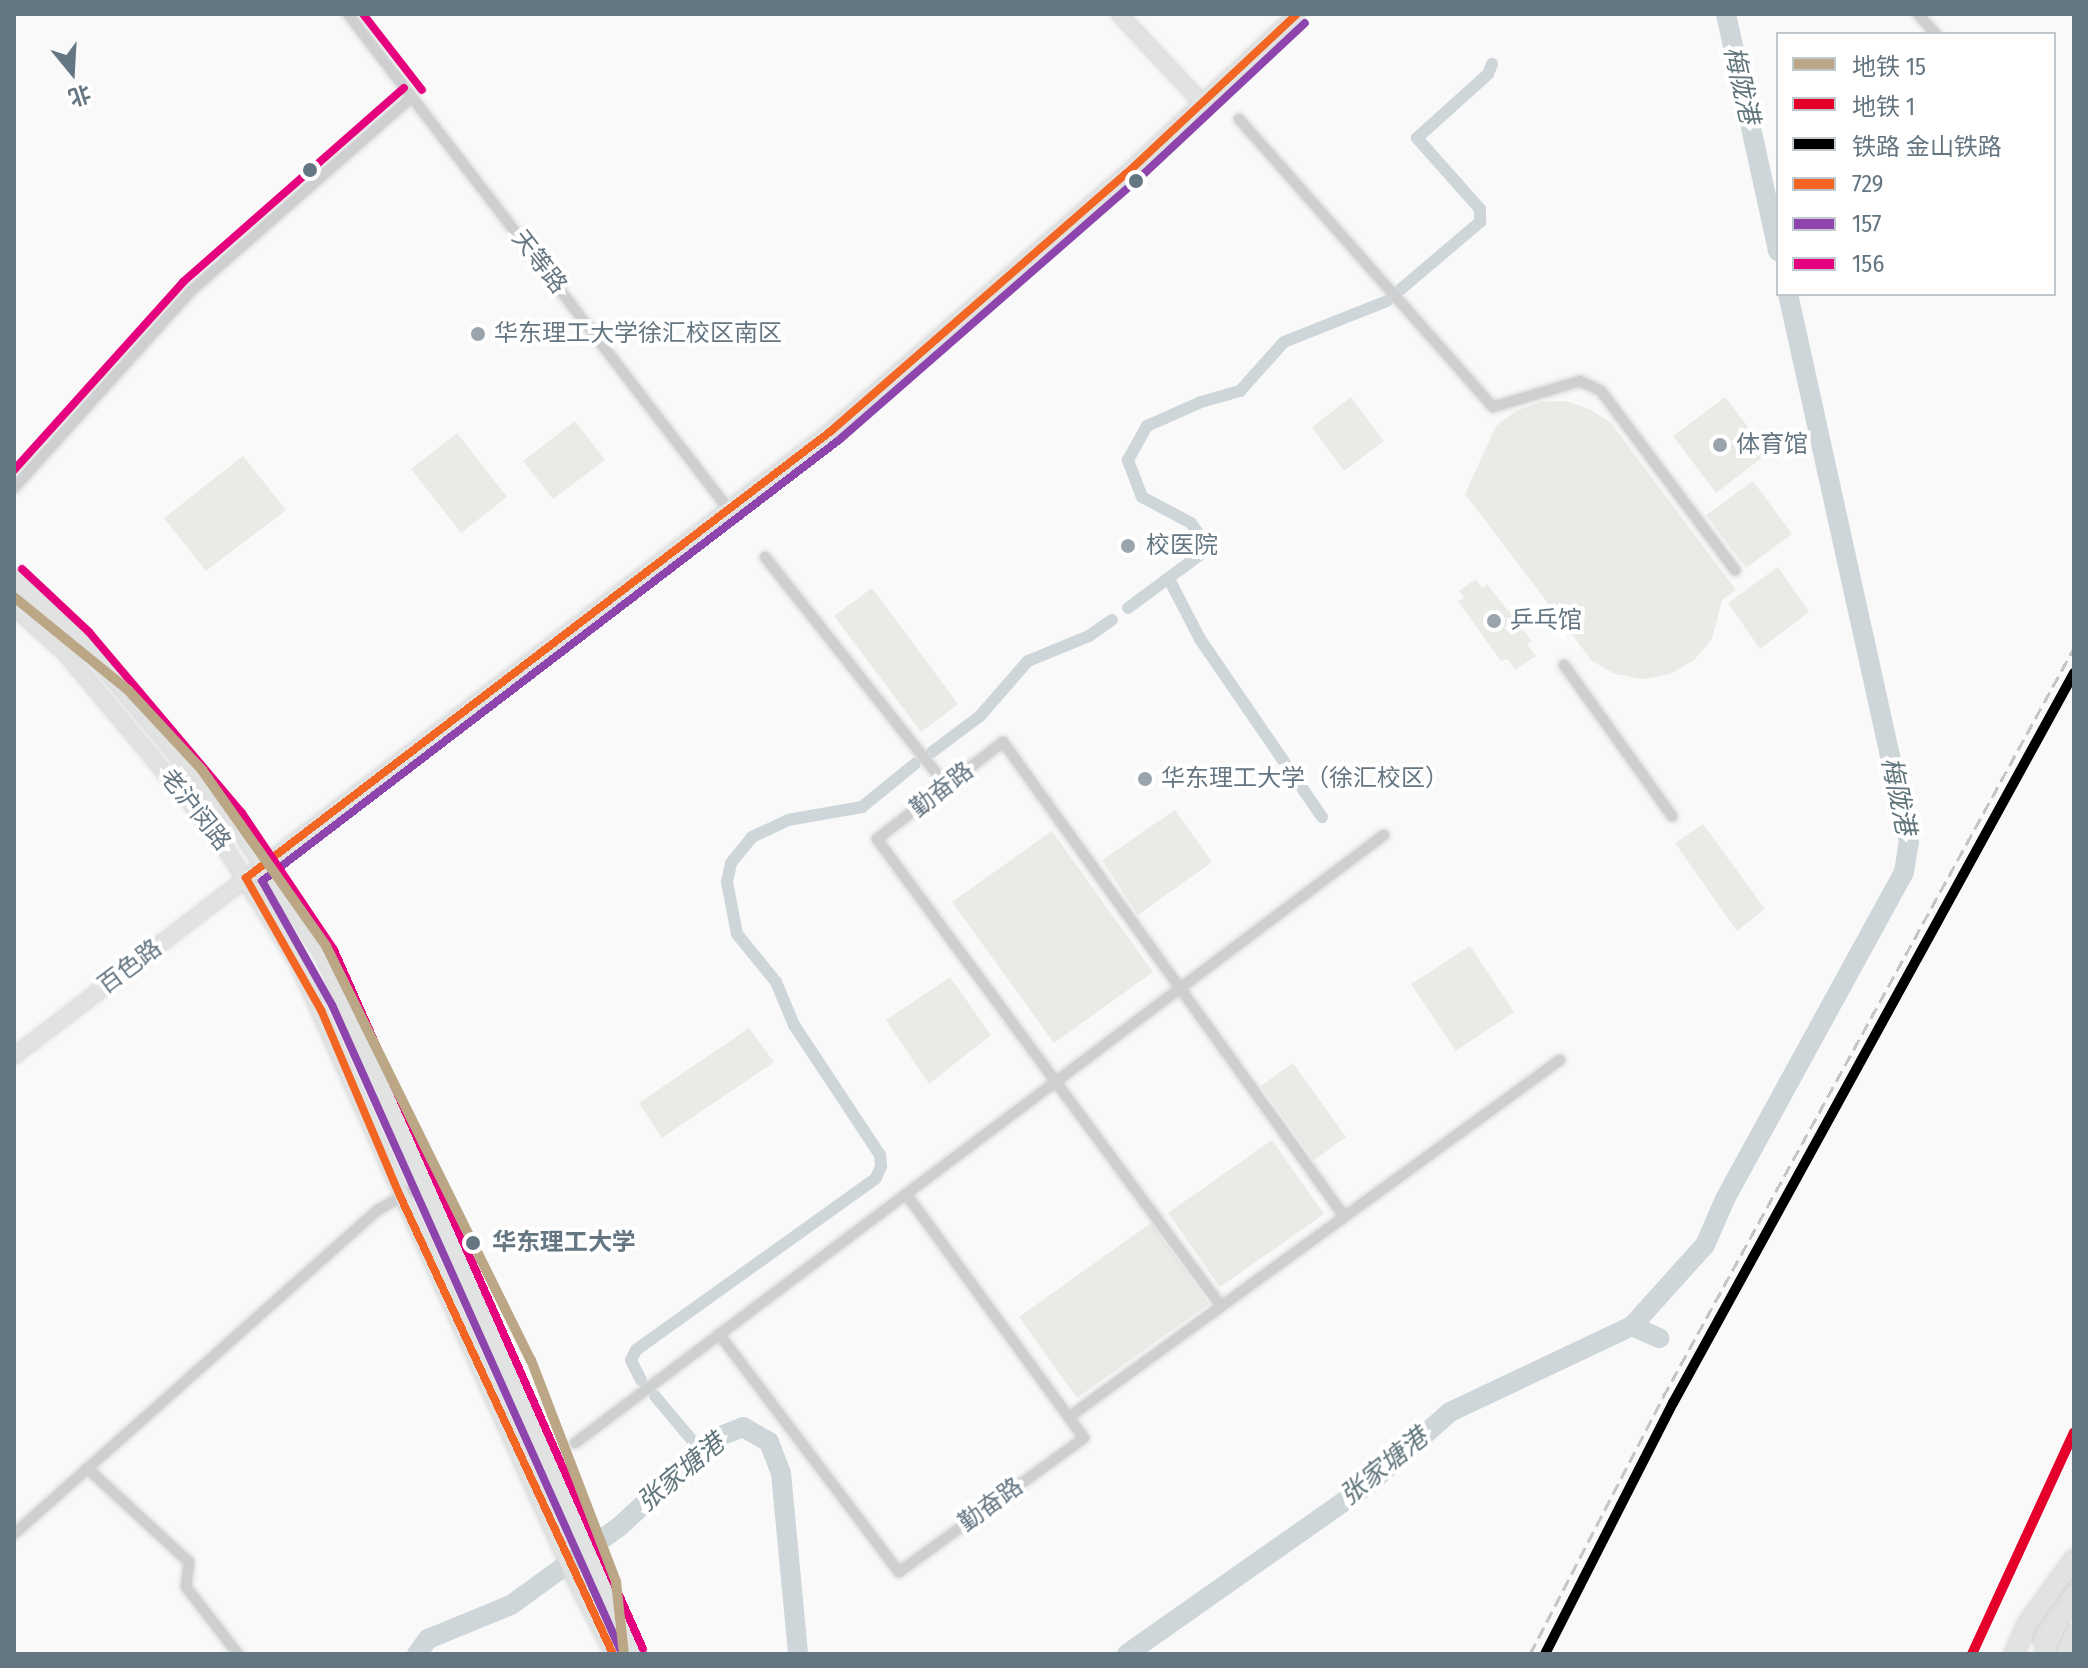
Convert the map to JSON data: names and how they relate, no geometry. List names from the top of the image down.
{
  "streets": {
    "main road": ["老沪闵路", "百色路"],
    "street": ["天等路", "勤奋路"]
  },
  "crossings": [
    ["天等路", "百色路"],
    ["老沪闵路", "百色路"]
  ],
  "water": ["梅陇港", "张家塘港"],
  "places": [
    "华东理工大学徐汇校区南区",
    "体育馆",
    "校医院",
    "乒乓馆",
    "华东理工大学（徐汇校区）",
    "华东理工大学"
  ],
  "lines": [
    "transit line 729",
    "transit line 156",
    "transit line 157",
    "metro line 15",
    "rail line 金山铁路",
    "metro line 1"
  ],
  "legend": [
    "地铁 15",
    "地铁 1",
    "铁路 金山铁路",
    "729",
    "157",
    "156"
  ],
  "north": "bottom"
}
